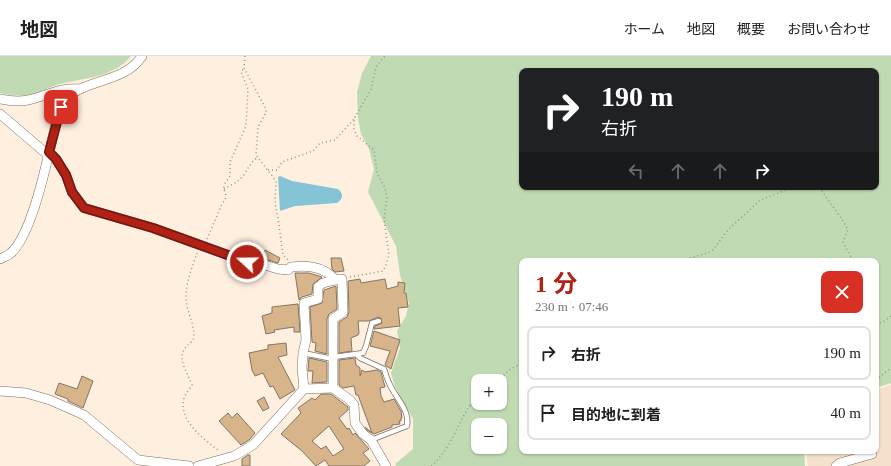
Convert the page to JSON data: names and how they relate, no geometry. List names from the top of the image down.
{
  "page": {
    "header": "地図",
    "nav": [
      "ホーム",
      "地図",
      "概要",
      "お問い合わせ"
    ],
    "turn": ["190 m", "右折"],
    "heading": ["1 分", "230 m · 07:46"],
    "list": [
      {
        "name": "右折",
        "value": "190 m"
      },
      {
        "name": "目的地に到着",
        "value": "40 m"
      }
    ],
    "map_buttons": ["+", "−"]
  }
}
